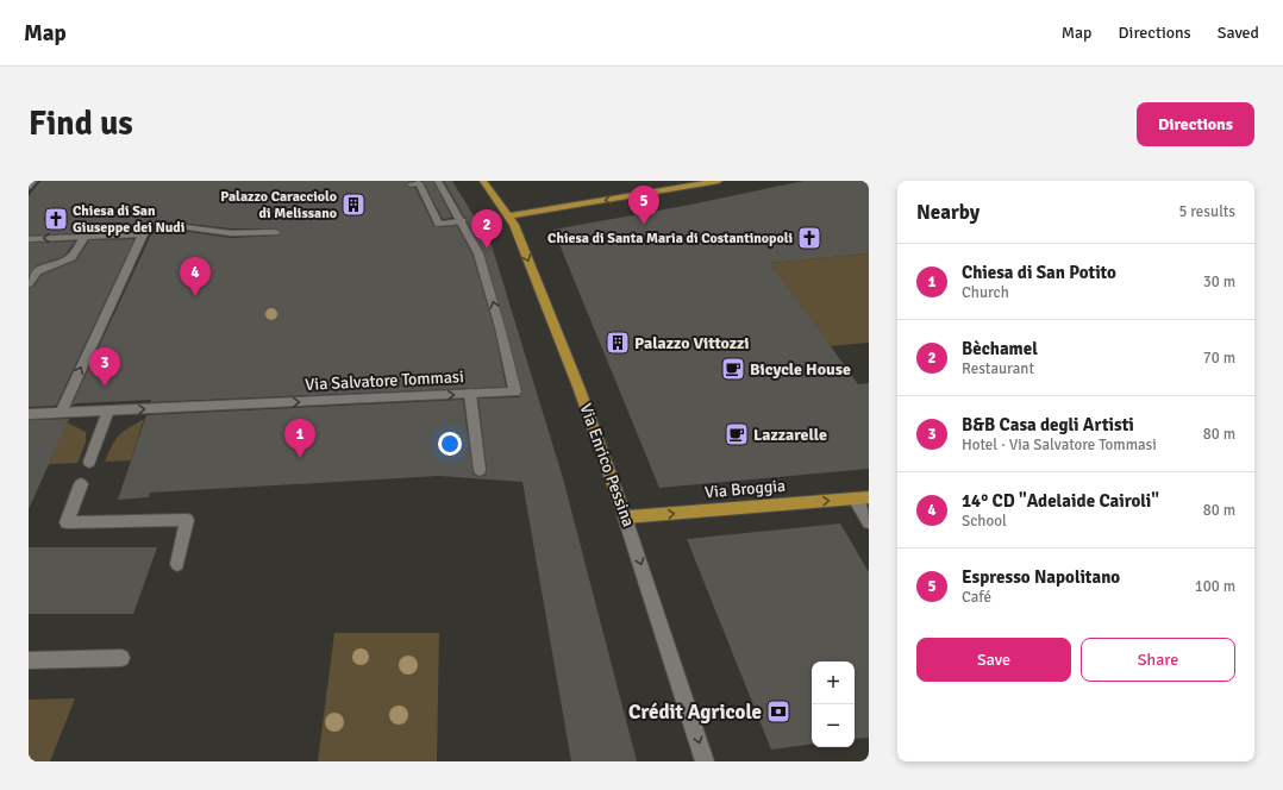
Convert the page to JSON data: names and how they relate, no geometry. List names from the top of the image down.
{
  "streets": {
    "main road": ["Via Enrico Pessina", "Via Broggia"],
    "street": ["Via Salvatore Tommasi"]
  },
  "crossings": [
    ["Via Enrico Pessina", "Via Broggia"]
  ],
  "one_way": ["Via Enrico Pessina", "Via Broggia"],
  "places": {
    "building": ["Palazzo Caracciolo di Melissano", "Palazzo Vittozzi"],
    "church": ["Chiesa di San Giuseppe dei Nudi", "Chiesa di Santa Maria di Costantinopoli"],
    "cafe": ["Bicycle House", "Lazzarelle"],
    "bank": ["Crédit Agricole"]
  },
  "page": {
    "header": "Map",
    "nav": ["Map", "Directions", "Saved"],
    "buttons": [
      "Directions",
      ["Save", "Share"]
    ],
    "title": "Find us",
    "heading": ["Nearby", "5 results"],
    "pins": [
      "5",
      "2",
      "4",
      "3",
      "1"
    ],
    "list": [
      {
        "mark": "1",
        "name": "Chiesa di San Potito",
        "note": "Church",
        "value": "30 m"
      },
      {
        "mark": "2",
        "name": "Bèchamel",
        "note": "Restaurant",
        "value": "70 m"
      },
      {
        "mark": "3",
        "name": "B&B Casa degli Artisti",
        "note": "Hotel · Via Salvatore Tommasi",
        "value": "80 m"
      },
      {
        "mark": "4",
        "name": "14° CD \"Adelaide Cairoli\"",
        "note": "School",
        "value": "80 m"
      },
      {
        "mark": "5",
        "name": "Espresso Napolitano",
        "note": "Café",
        "value": "100 m"
      }
    ],
    "map_buttons": ["+", "−"]
  }
}
